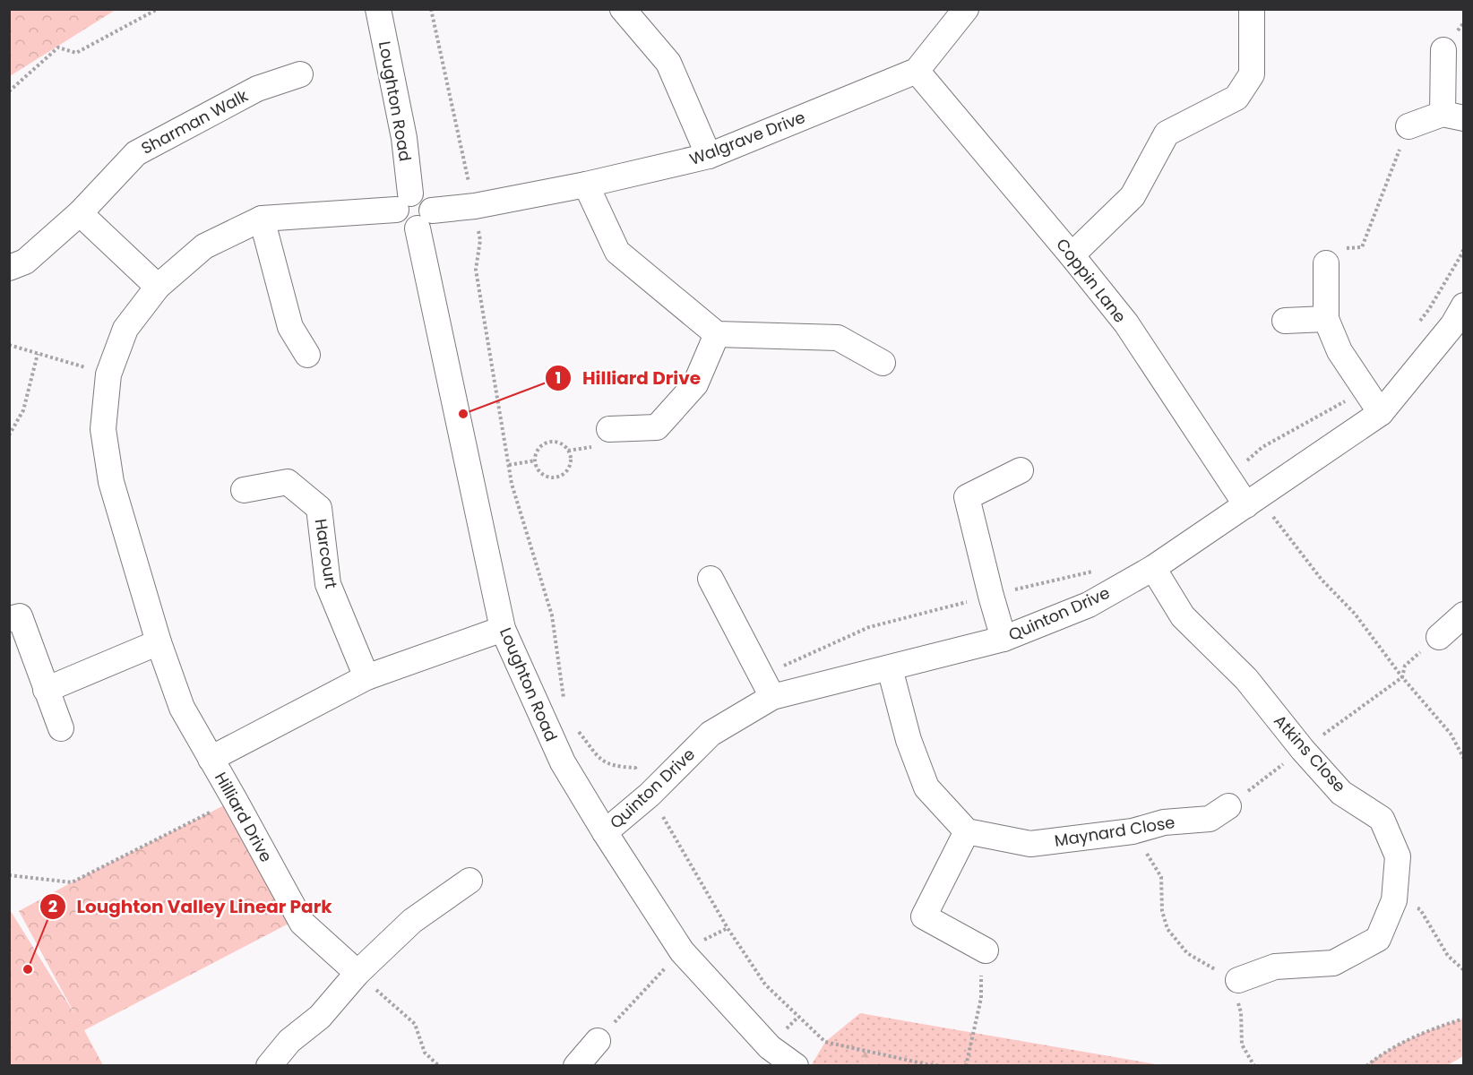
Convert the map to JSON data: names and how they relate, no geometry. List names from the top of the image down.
{
  "streets": {
    "street": [
      "Loughton Road",
      "Sharman Walk",
      "Walgrave Drive",
      "Coppin Lane",
      "Harcourt",
      "Quinton Drive",
      "Atkins Close",
      "Hilliard Drive",
      "Maynard Close"
    ]
  },
  "crossings": [
    ["Loughton Road", "Walgrave Drive"],
    ["Loughton Road", "Quinton Drive"],
    ["Loughton Road", "Hilliard Drive"],
    ["Walgrave Drive", "Coppin Lane"],
    ["Coppin Lane", "Quinton Drive"],
    ["Quinton Drive", "Atkins Close"]
  ],
  "places": ["Hilliard Drive", "Loughton Valley Linear Park"]
}
